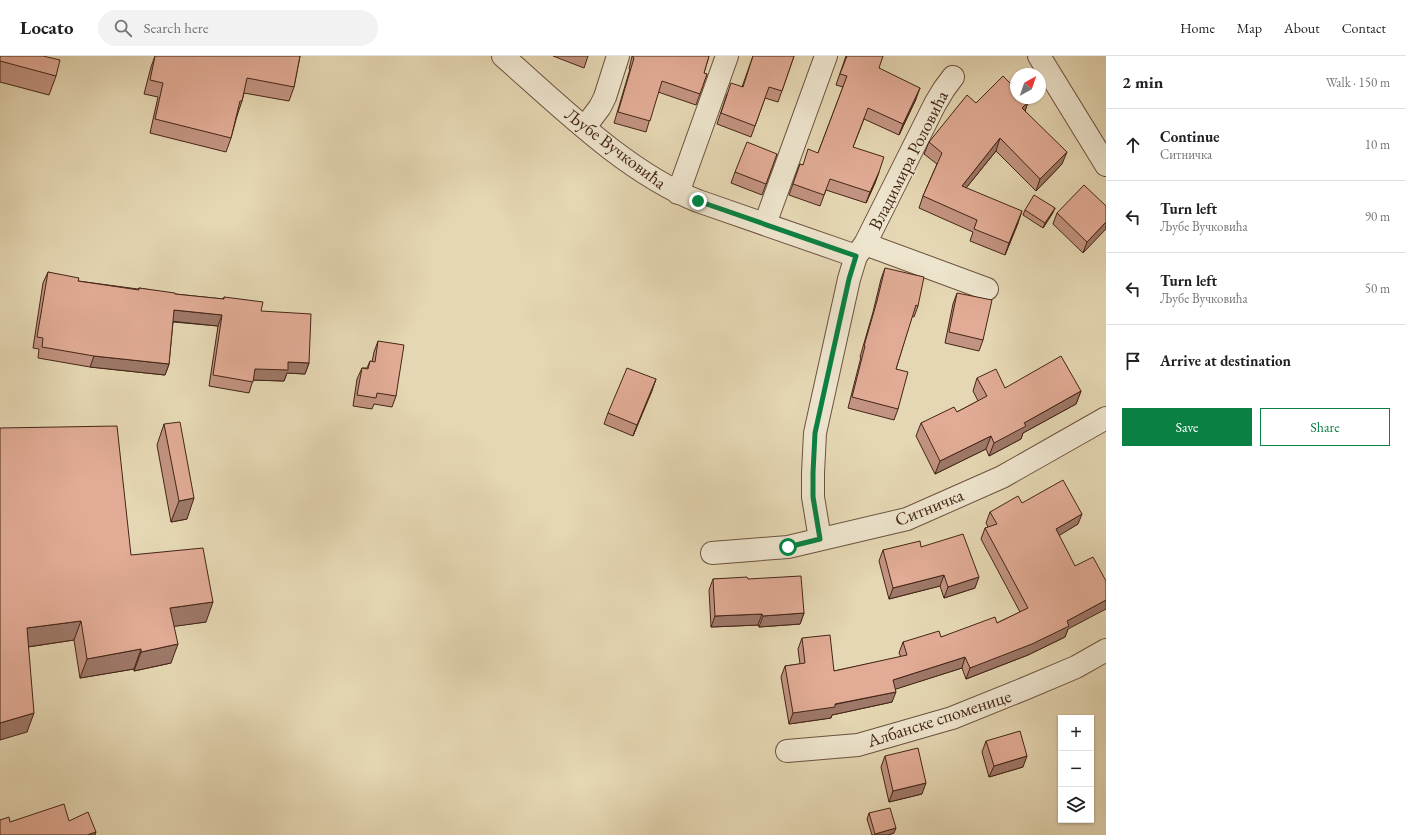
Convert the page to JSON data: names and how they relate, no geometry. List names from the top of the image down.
{
  "streets": {
    "street": [
      "Љубе Вучковића",
      "Владимира Роловића",
      "Ситничка",
      "Албанске споменице"
    ]
  },
  "crossings": [
    ["Љубе Вучковића", "Владимира Роловића"]
  ],
  "north": "top right",
  "page": {
    "header": "Locato",
    "search": "Search here",
    "nav": [
      "Home",
      "Map",
      "About",
      "Contact"
    ],
    "heading": ["2 min", "Walk · 150 m"],
    "list": [
      ["Continue", "Ситничка", "10 m"],
      ["Turn left", "Љубе Вучковића", "90 m"],
      ["Turn left", "Љубе Вучковића", "50 m"],
      "Arrive at destination"
    ],
    "buttons": ["Save", "Share"],
    "map_buttons": ["+", "−"]
  }
}
